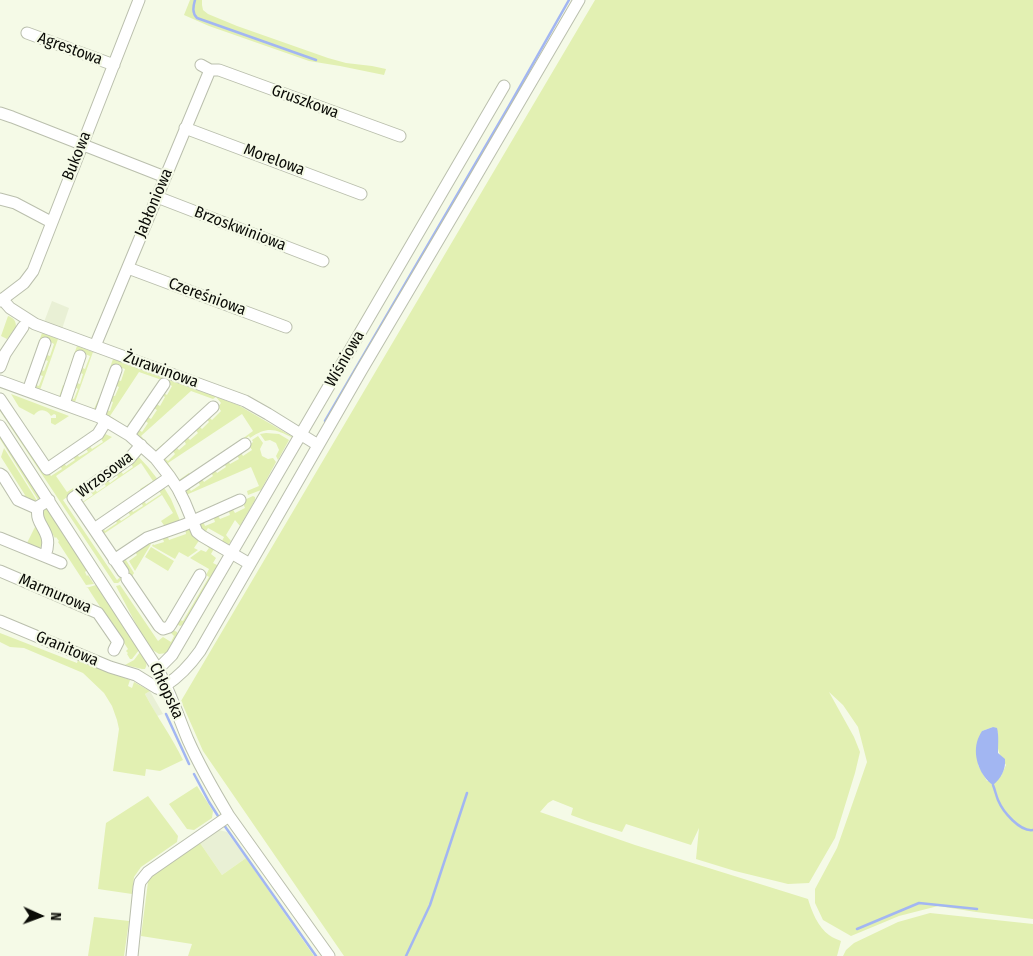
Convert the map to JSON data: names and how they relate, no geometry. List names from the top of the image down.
{
  "streets": {
    "street": [
      "Agrestowa",
      "Gruszkowa",
      "Bukowa",
      "Morelowa",
      "Jabłoniowa",
      "Brzoskwiniowa",
      "Czereśniowa",
      "Wiśniowa",
      "Żurawinowa",
      "Wrzosowa",
      "Marmurowa",
      "Granitowa",
      "Chłopska"
    ]
  },
  "crossings": [
    ["Agrestowa", "Bukowa"],
    ["Gruszkowa", "Jabłoniowa"],
    ["Bukowa", "Żurawinowa"],
    ["Morelowa", "Jabłoniowa"],
    ["Jabłoniowa", "Brzoskwiniowa"],
    ["Jabłoniowa", "Czereśniowa"],
    ["Jabłoniowa", "Żurawinowa"],
    ["Wiśniowa", "Żurawinowa"],
    ["Wiśniowa", "Wrzosowa"],
    ["Wiśniowa", "Chłopska"],
    ["Granitowa", "Chłopska"]
  ],
  "north": "right"
}
